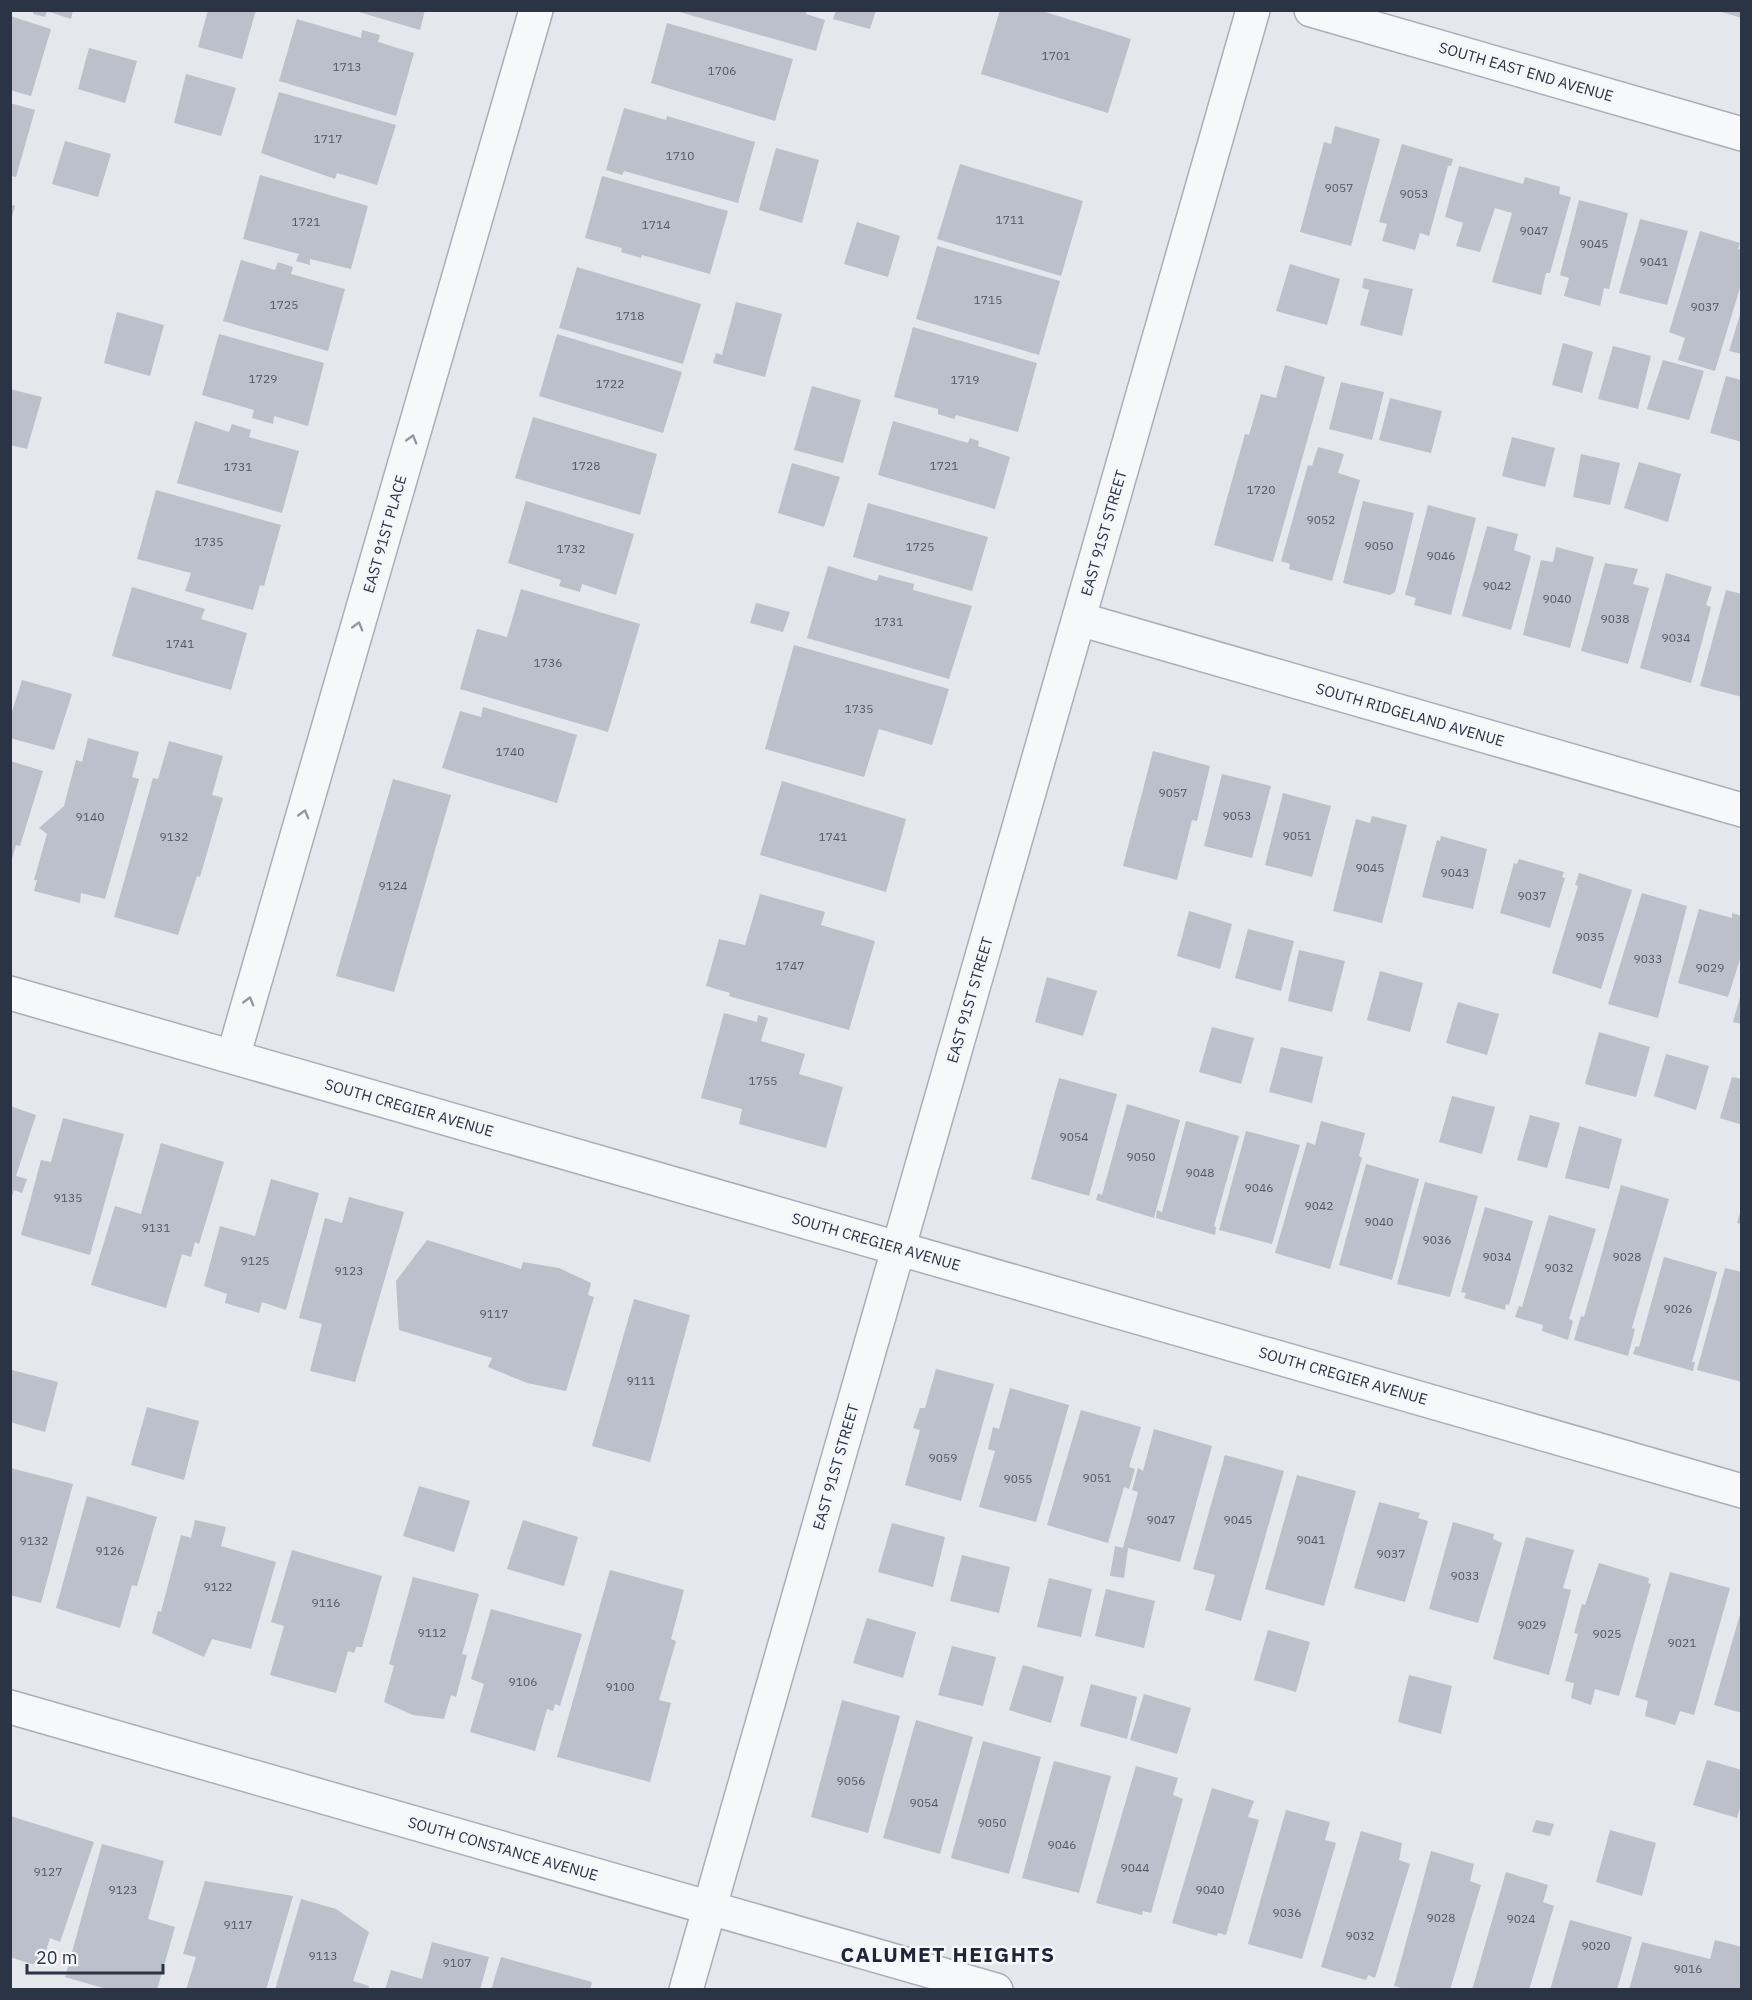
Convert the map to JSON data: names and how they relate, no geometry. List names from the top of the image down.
{
  "streets": {
    "street": [
      "SOUTH EAST END AVENUE",
      "EAST 91ST STREET",
      "EAST 91ST PLACE",
      "SOUTH RIDGELAND AVENUE",
      "SOUTH CREGIER AVENUE",
      "SOUTH CONSTANCE AVENUE"
    ]
  },
  "crossings": [
    ["EAST 91ST STREET", "SOUTH RIDGELAND AVENUE"],
    ["EAST 91ST STREET", "SOUTH CREGIER AVENUE"],
    ["EAST 91ST STREET", "SOUTH CONSTANCE AVENUE"],
    ["EAST 91ST PLACE", "SOUTH CREGIER AVENUE"]
  ],
  "one_way": ["EAST 91ST PLACE"],
  "districts": ["CALUMET HEIGHTS"],
  "house_numbers": [
    "1701",
    "1713",
    "1706",
    "1717",
    "1710",
    "9057",
    "9053",
    "1711",
    "1721",
    "1714",
    "9047",
    "9045",
    "9041",
    "1715",
    "1725",
    "9037",
    "1718",
    "1729",
    "1719",
    "1722",
    "1728",
    "1721",
    "1731",
    "1720",
    "9052",
    "1735",
    "9050",
    "1725",
    "1732",
    "9046",
    "9042",
    "9040",
    "9038",
    "1731",
    "9034",
    "1741",
    "1736",
    "1735",
    "1740",
    "9057",
    "9053",
    "9140",
    "9051",
    "9132",
    "1741",
    "9045",
    "9043",
    "9124",
    "9037",
    "9035",
    "9033",
    "1747",
    "9029",
    "1755",
    "9054",
    "9050",
    "9048",
    "9046",
    "9135",
    "9042",
    "9040",
    "9131",
    "9036",
    "9034",
    "9028",
    "9125",
    "9032",
    "9123",
    "9026",
    "9117",
    "9111",
    "9059",
    "9051",
    "9055",
    "9047",
    "9045",
    "9041",
    "9132",
    "9126",
    "9037",
    "9033",
    "9122",
    "9116",
    "9029",
    "9112",
    "9025",
    "9021",
    "9106",
    "9100",
    "9056",
    "9054",
    "9050",
    "9046",
    "9044",
    "9127",
    "9123",
    "9040",
    "9036",
    "9028",
    "9024",
    "9117",
    "9032",
    "9020",
    "9113",
    "9107",
    "9016"
  ],
  "scale_bar": "20 m"
}
